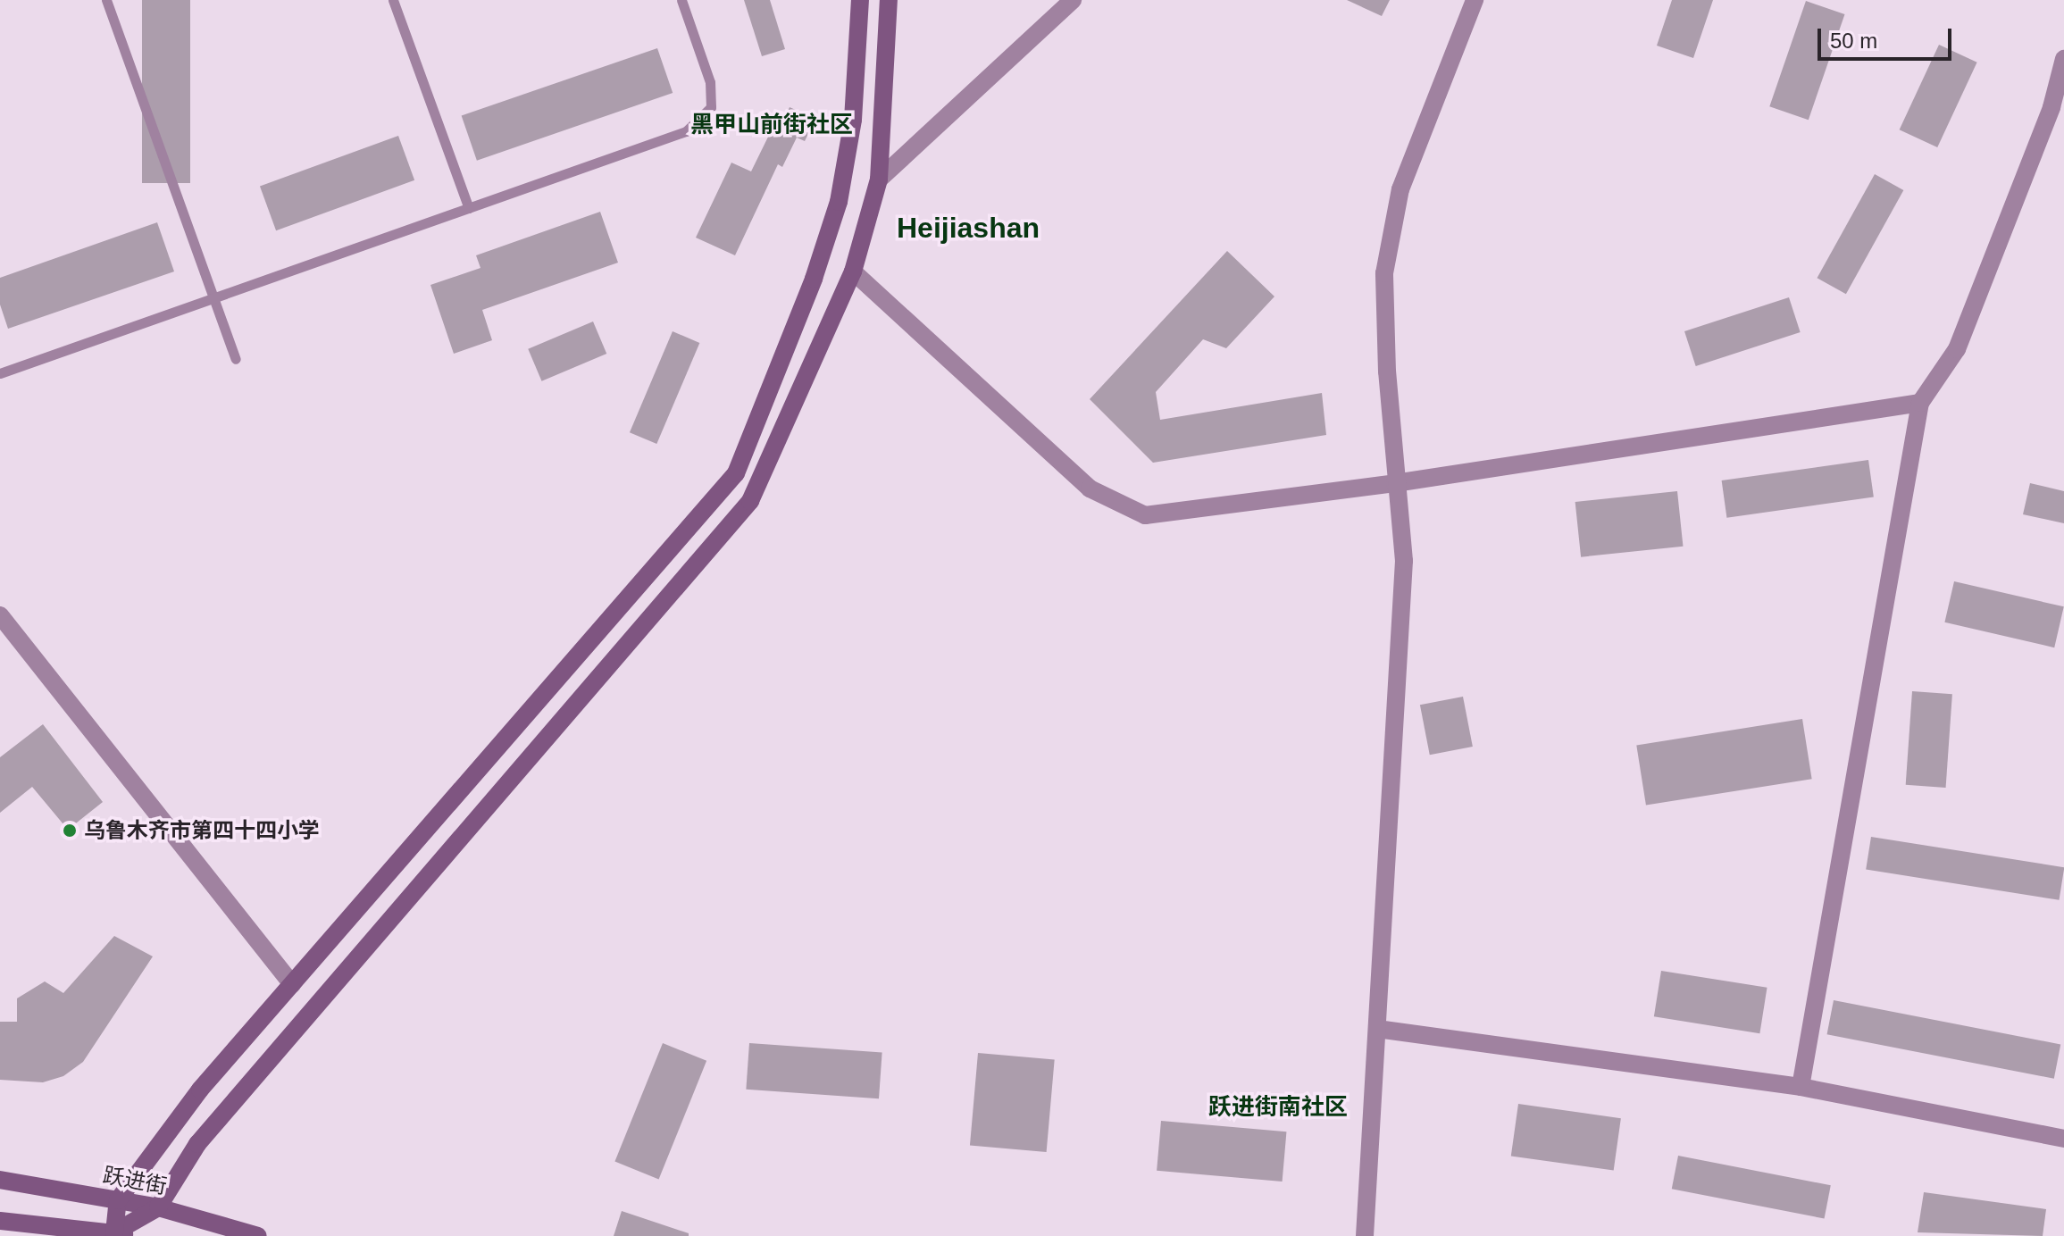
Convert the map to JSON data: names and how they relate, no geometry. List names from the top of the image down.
{
  "streets": {
    "street": ["跃进街"]
  },
  "districts": ["黑甲山前街社区", "Heijiashan", "跃进街南社区"],
  "places": ["乌鲁木齐市第四十四小学"],
  "scale_bar": "50 m"
}
